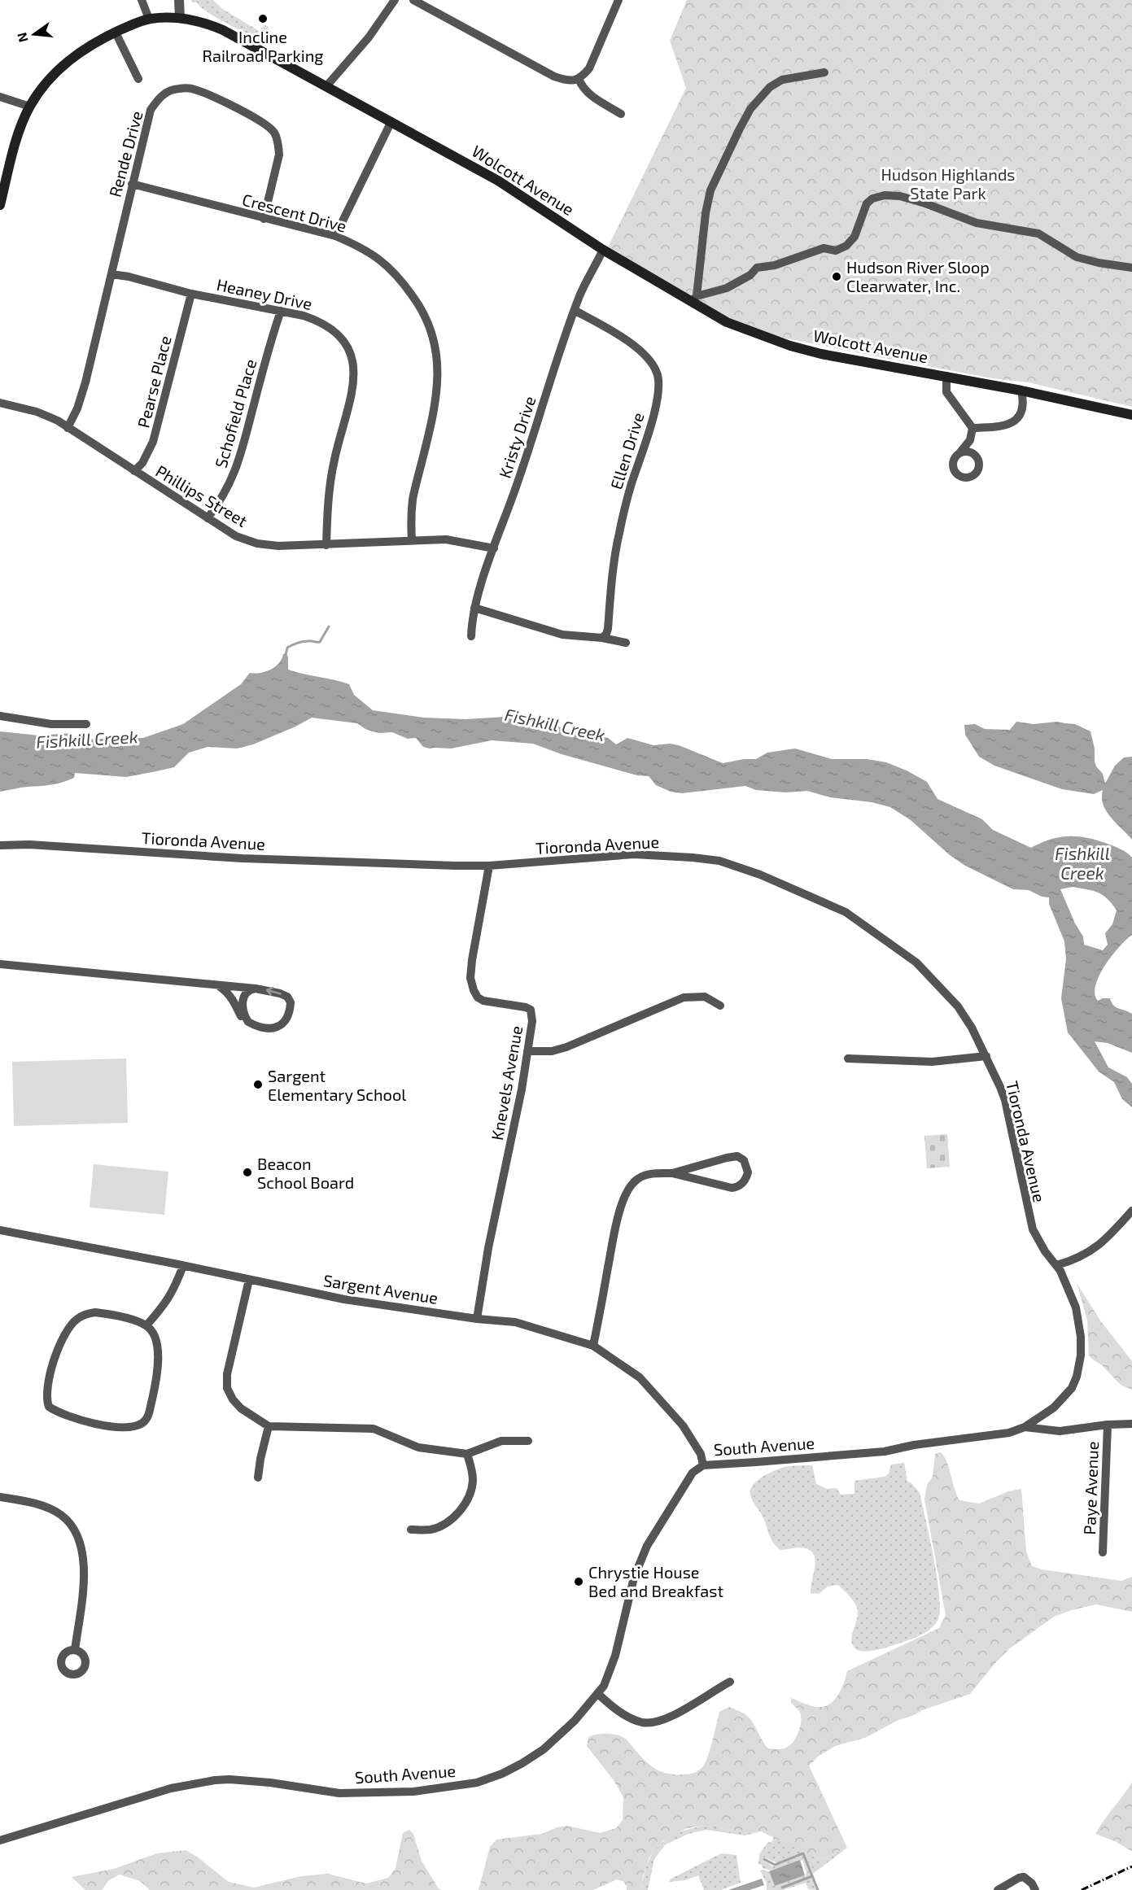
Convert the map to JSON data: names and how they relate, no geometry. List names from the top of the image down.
{
  "streets": {
    "main road": ["Wolcott Avenue"],
    "street": [
      "Rende Drive",
      "Crescent Drive",
      "Heaney Drive",
      "Pearse Place",
      "Schofield Place",
      "Kristy Drive",
      "Ellen Drive",
      "Phillips Street",
      "Tioronda Avenue",
      "Knevels Avenue",
      "Sargent Avenue",
      "South Avenue",
      "Paye Avenue"
    ]
  },
  "crossings": [
    ["Rende Drive", "Crescent Drive"],
    ["Rende Drive", "Heaney Drive"],
    ["Rende Drive", "Phillips Street"],
    ["Wolcott Avenue", "Kristy Drive"],
    ["Crescent Drive", "Phillips Street"],
    ["Heaney Drive", "Pearse Place"],
    ["Heaney Drive", "Schofield Place"],
    ["Heaney Drive", "Phillips Street"],
    ["Pearse Place", "Phillips Street"],
    ["Schofield Place", "Phillips Street"],
    ["Kristy Drive", "Ellen Drive"],
    ["Kristy Drive", "Phillips Street"],
    ["Tioronda Avenue", "Knevels Avenue"],
    ["Tioronda Avenue", "South Avenue"],
    ["Knevels Avenue", "Sargent Avenue"],
    ["Sargent Avenue", "South Avenue"]
  ],
  "water": ["Fishkill Creek"],
  "parks": ["Hudson Highlands State Park"],
  "places": [
    "Incline Railroad Parking",
    "Hudson River Sloop Clearwater, Inc.",
    "Sargent Elementary School",
    "Beacon School Board",
    "Chrystie House Bed and Breakfast"
  ],
  "north": "left"
}
